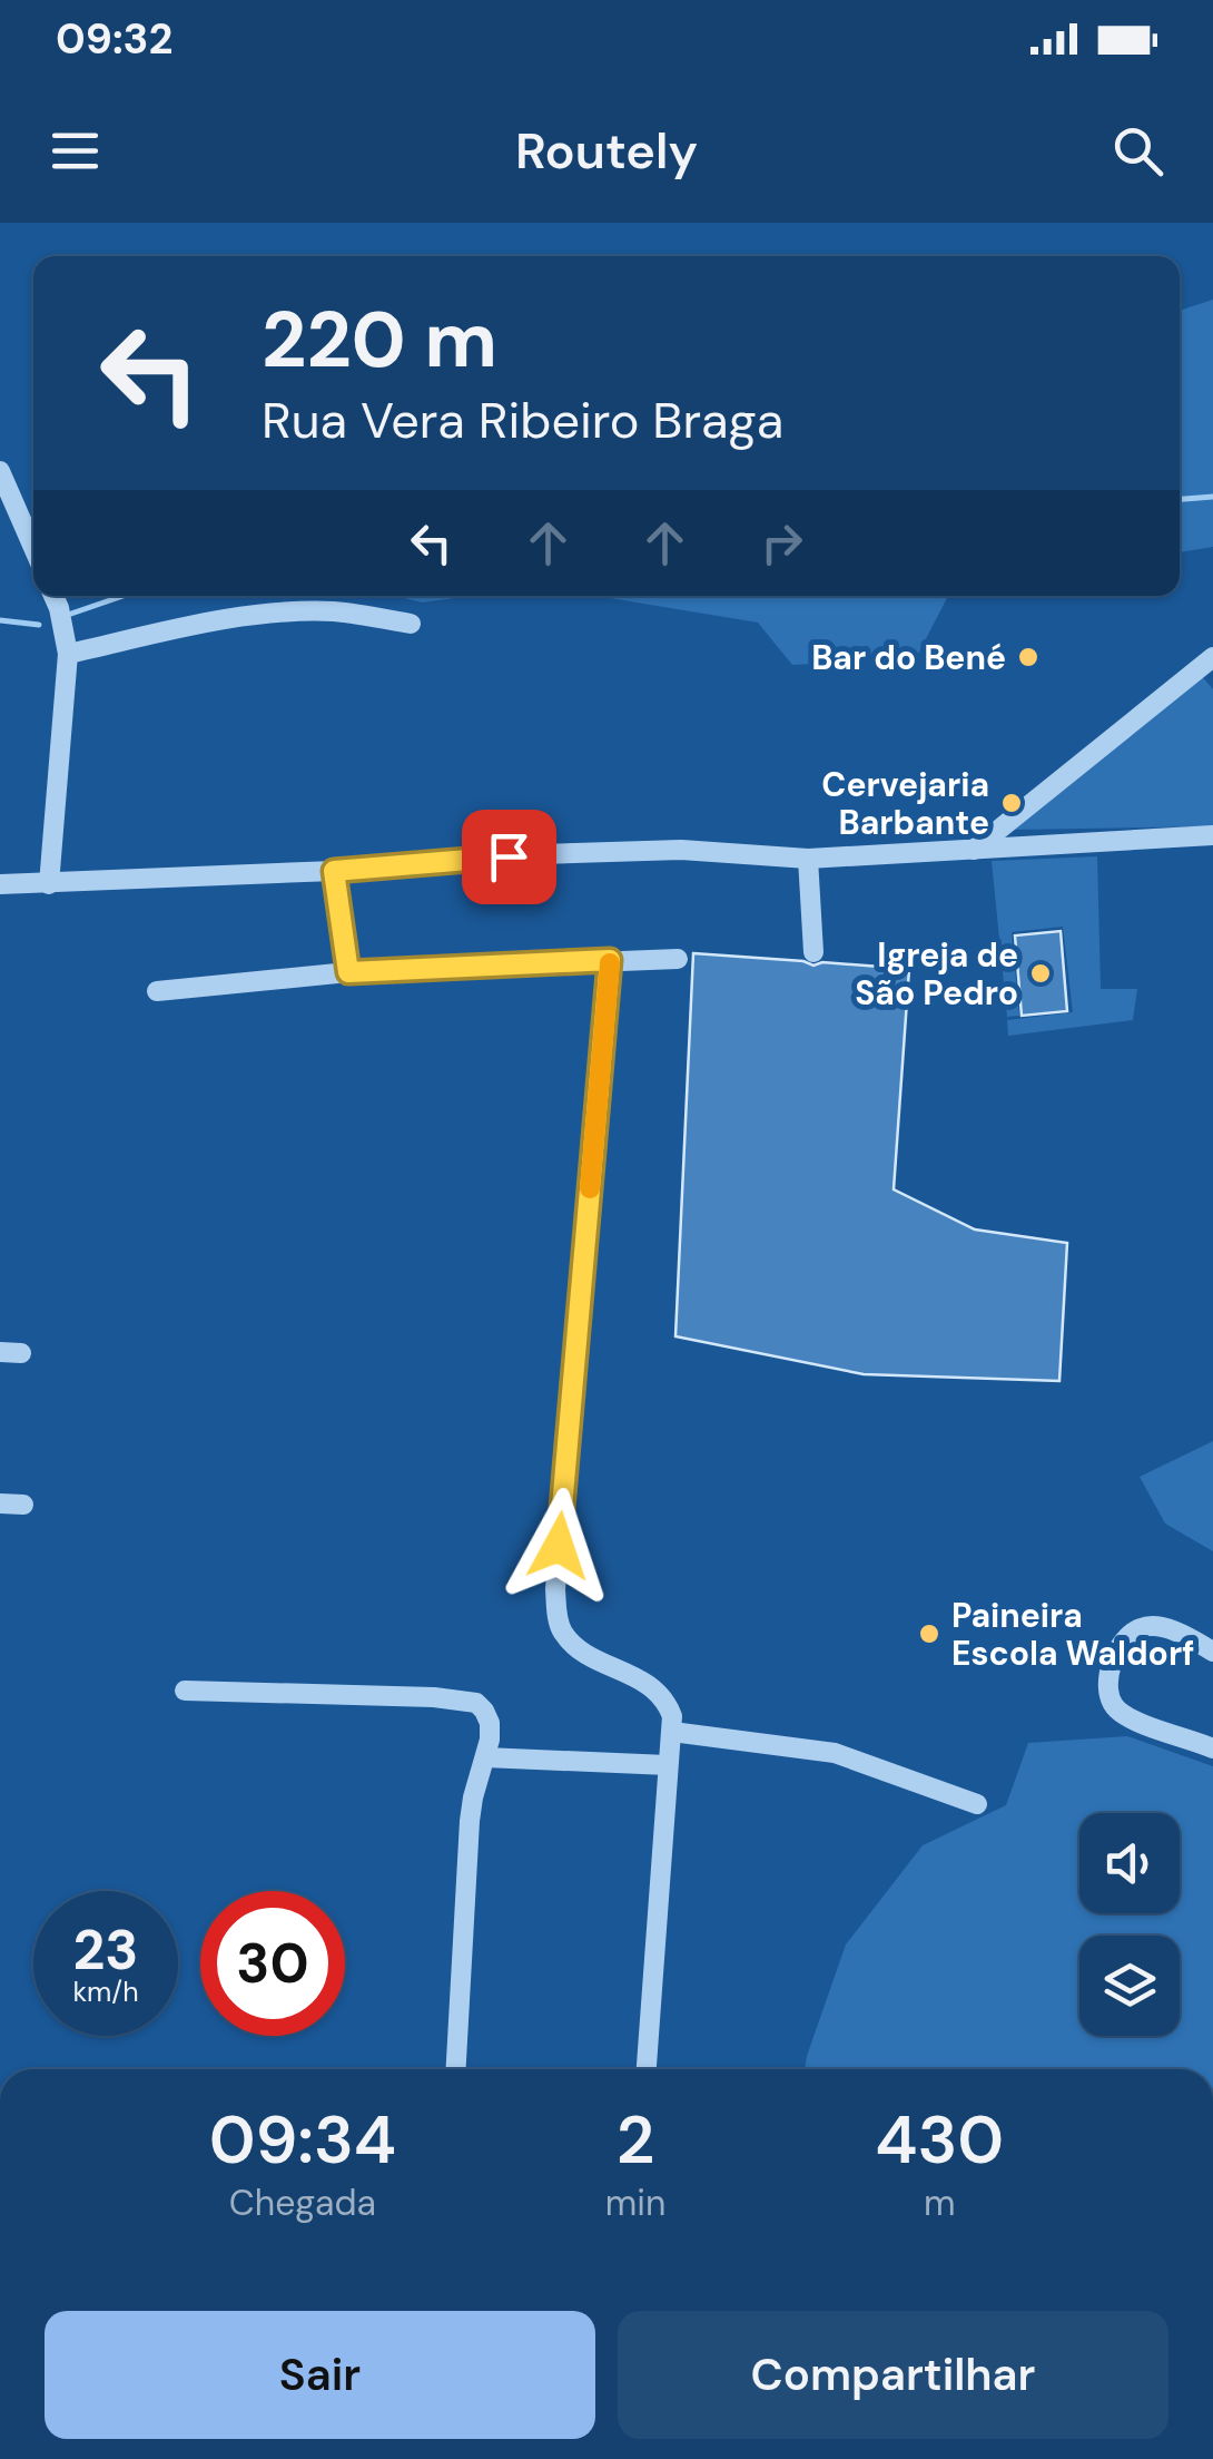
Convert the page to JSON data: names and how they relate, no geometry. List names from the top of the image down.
{
  "places": [
    "Bar do Bené",
    "Cervejaria Barbante",
    "Igreja de São Pedro",
    "Paineira Escola Waldorf"
  ],
  "page": {
    "status": "09:32",
    "header": "Routely",
    "turn": ["220 m", "Rua Vera Ribeiro Braga"],
    "speed": "23 km/h",
    "limit": "30",
    "eta": [
      "09:34",
      "Chegada",
      "2",
      "min",
      "430",
      "m"
    ],
    "buttons": ["Sair", "Compartilhar"]
  }
}
